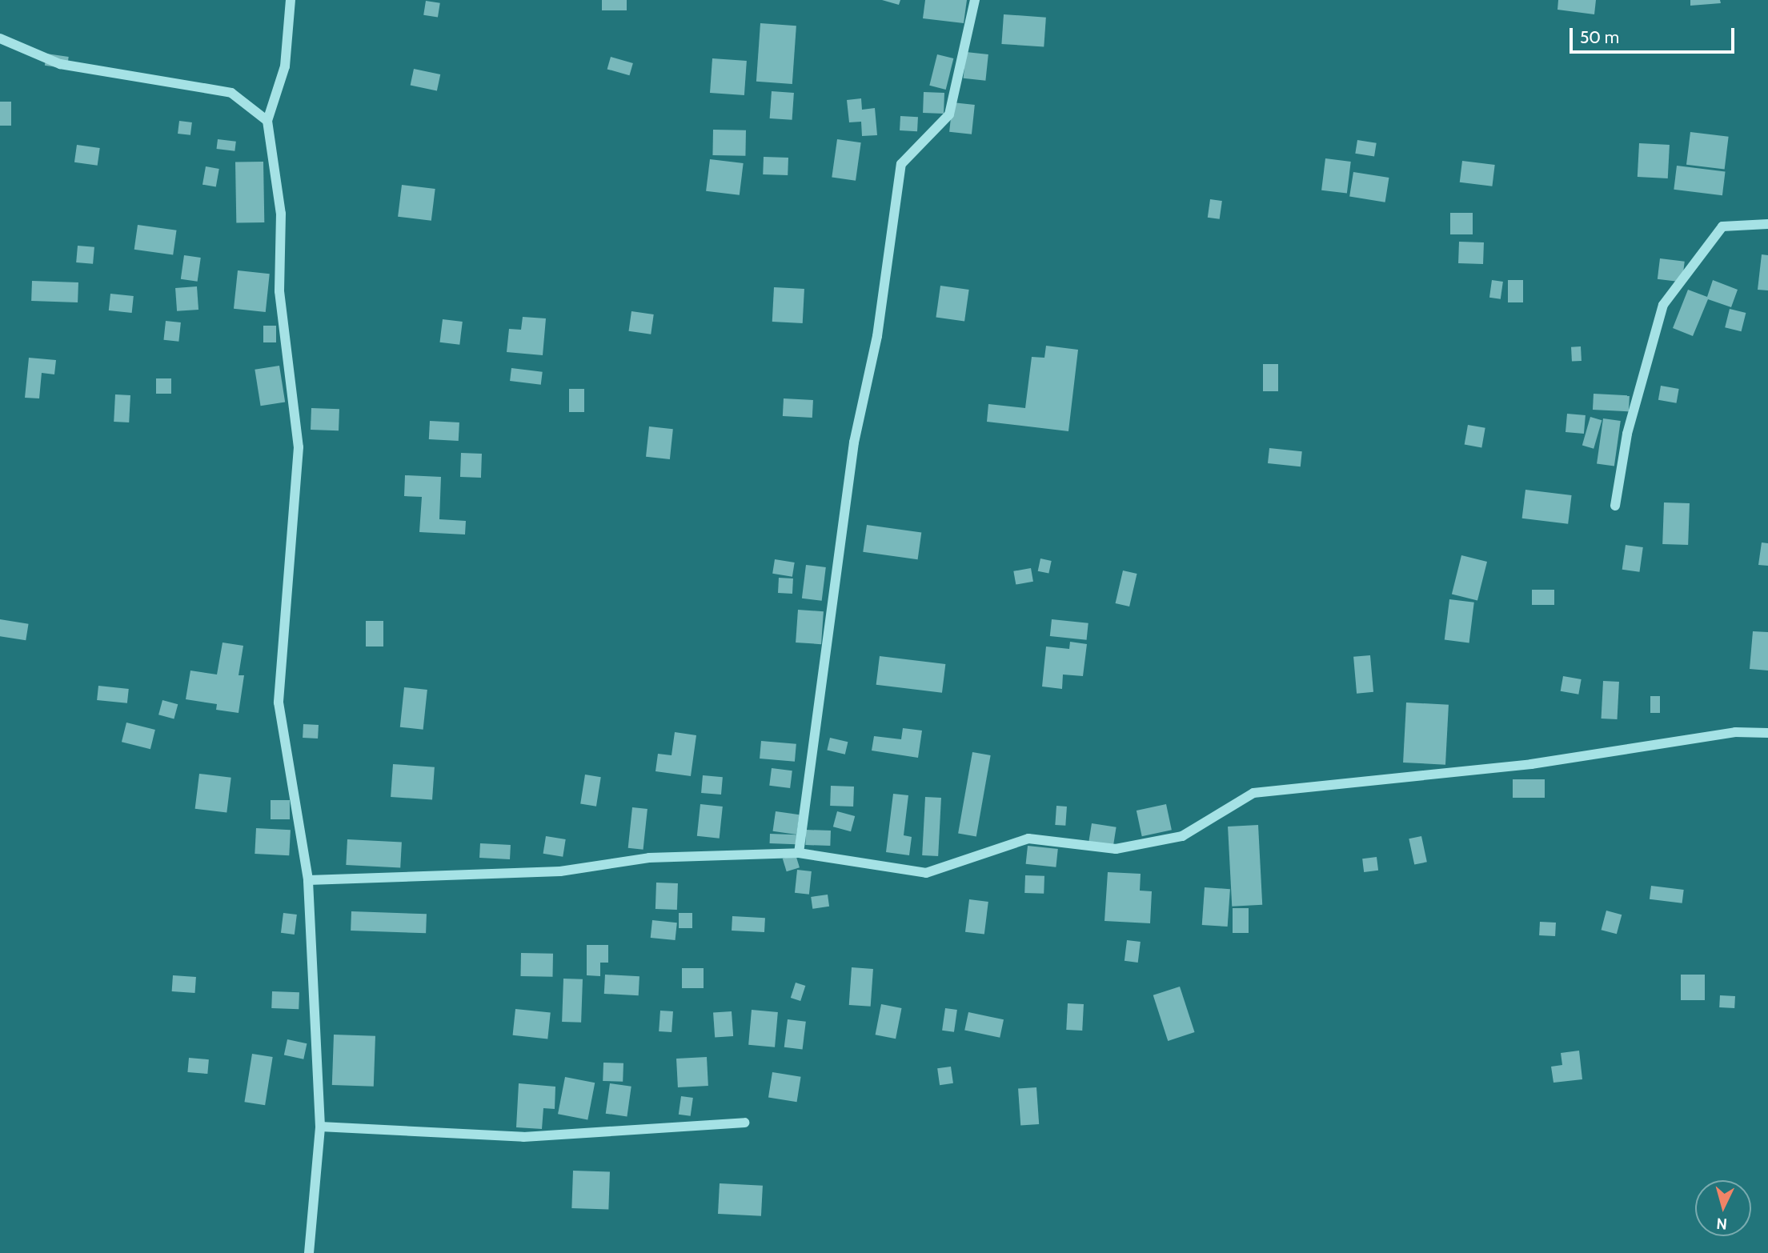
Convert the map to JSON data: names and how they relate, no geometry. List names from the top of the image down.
{
  "scale_bar": "50 m",
  "north": "bottom"
}
